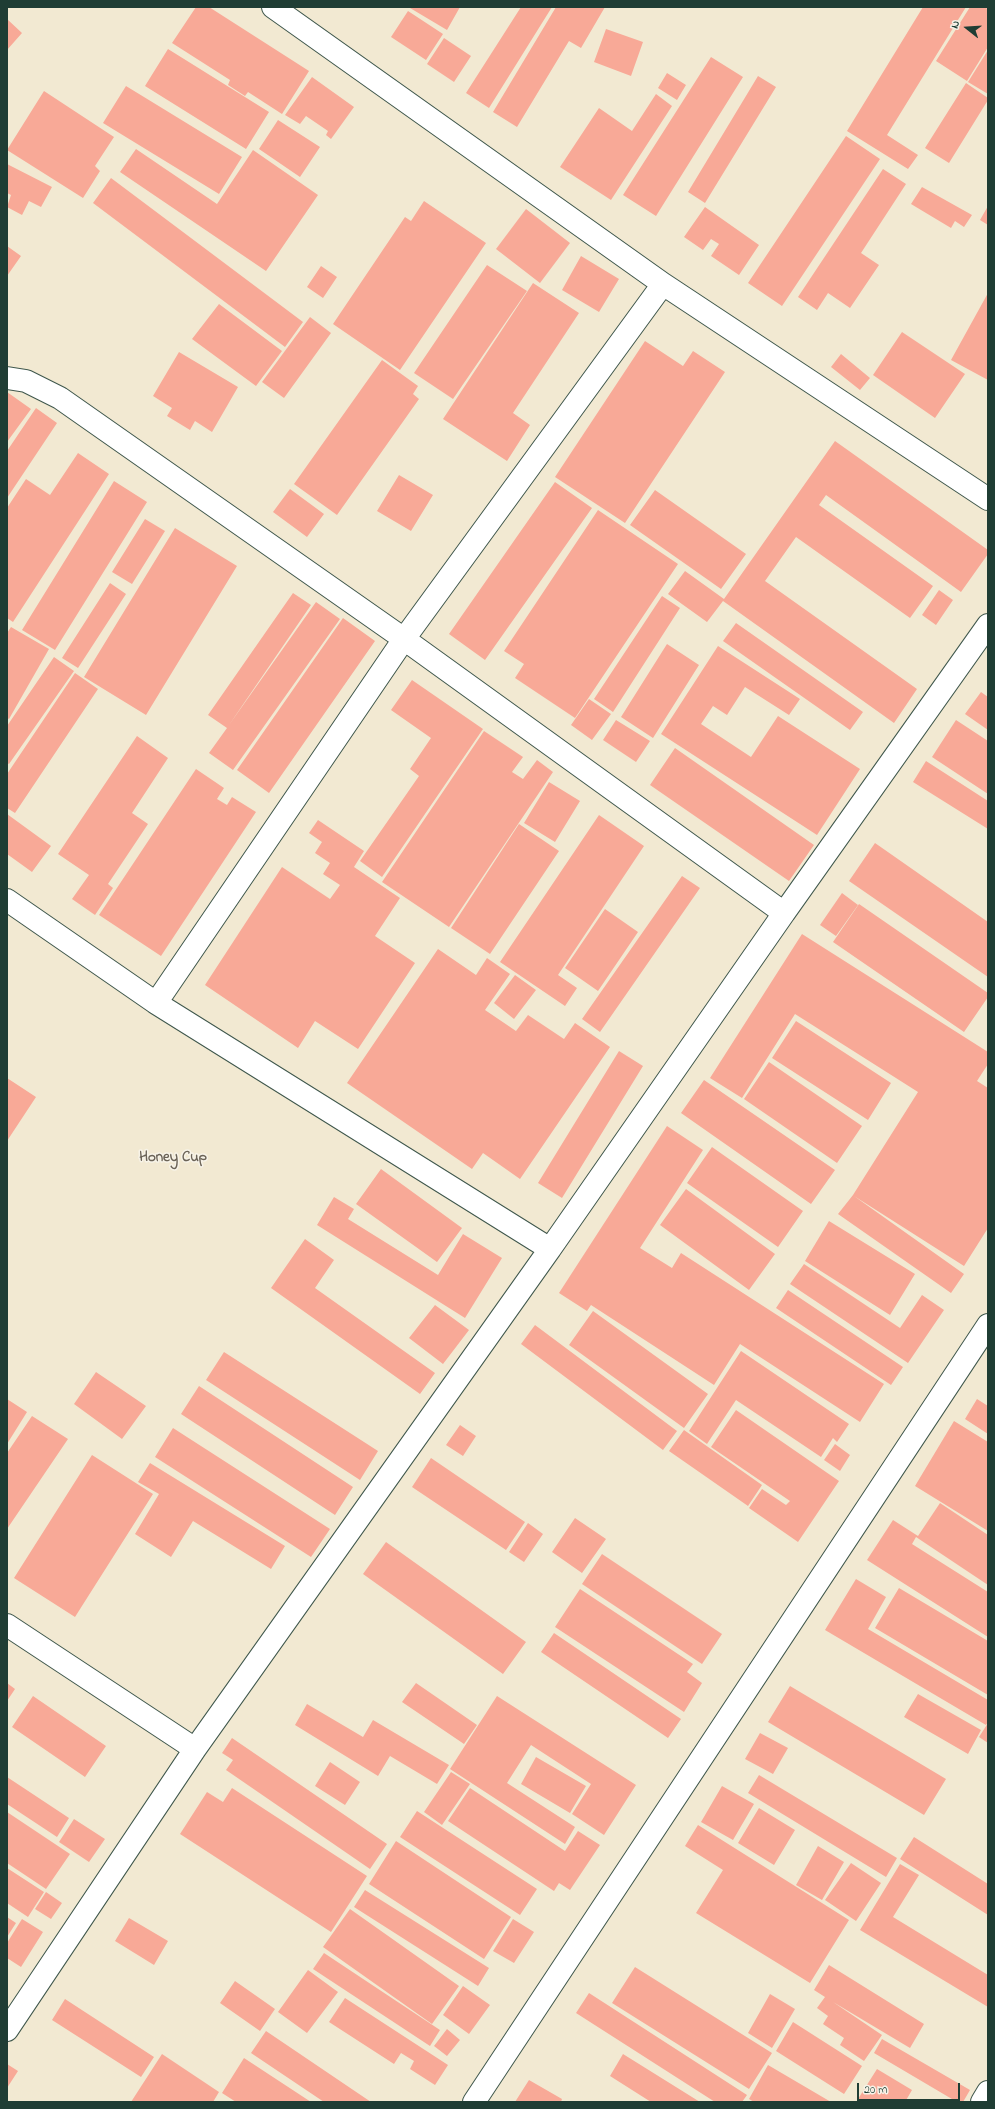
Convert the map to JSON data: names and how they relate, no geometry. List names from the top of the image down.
{
  "districts": ["Honey Cup"],
  "scale_bar": "20 m",
  "north": "left"
}
